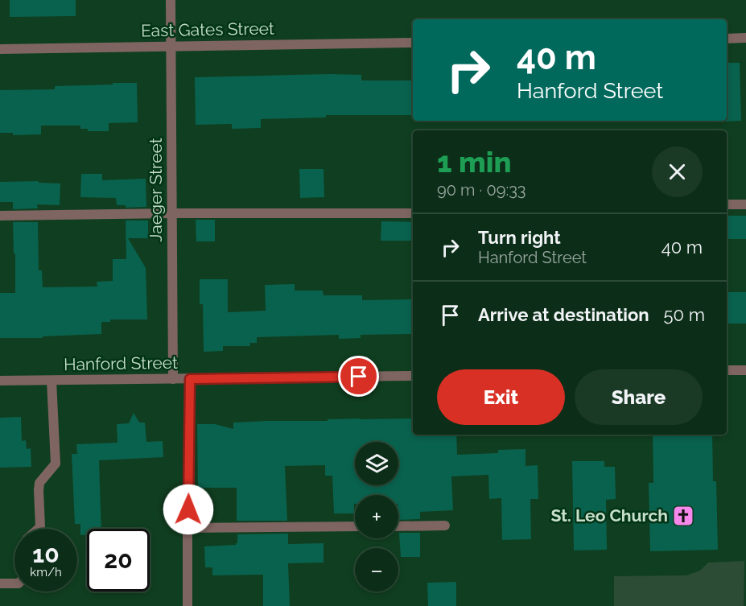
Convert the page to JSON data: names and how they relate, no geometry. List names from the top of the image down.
{
  "streets": {
    "street": ["East Gates Street", "Jaeger Street", "Hanford Street"]
  },
  "crossings": [
    ["East Gates Street", "Jaeger Street"],
    ["Jaeger Street", "Hanford Street"]
  ],
  "places": {
    "church": ["St. Leo Church"]
  },
  "page": {
    "turn": ["40 m", "Hanford Street"],
    "heading": ["1 min", "90 m · 09:33"],
    "list": [
      {
        "name": "Turn right",
        "note": "Hanford Street",
        "value": "40 m"
      },
      {
        "name": "Arrive at destination",
        "value": "50 m"
      }
    ],
    "buttons": ["Exit", "Share"],
    "map_buttons": ["+", "−"],
    "speed": "10 km/h",
    "limit": "20"
  }
}
